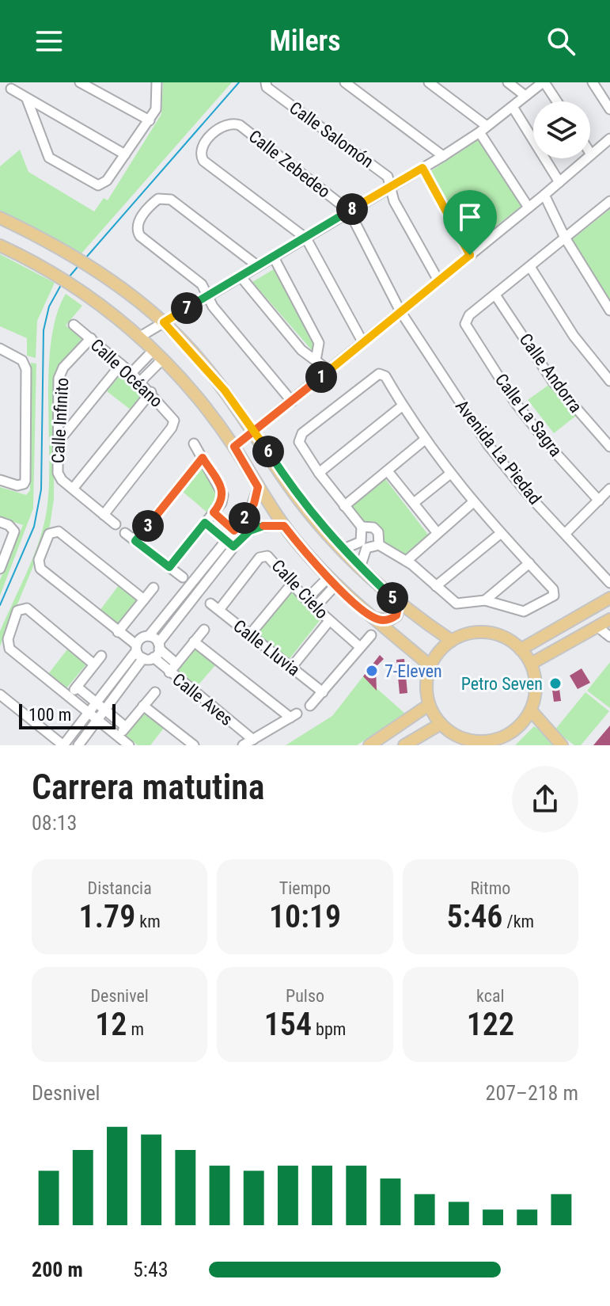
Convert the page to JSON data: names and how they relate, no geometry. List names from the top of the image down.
{
  "streets": {
    "street": [
      "Calle Salomón",
      "Calle Zebedeo",
      "Calle Océano",
      "Calle Andorra",
      "Calle La Sagra",
      "Calle Infinito",
      "Avenida La Piedad",
      "Calle Cielo",
      "Calle Lluvia",
      "Calle Aves"
    ]
  },
  "crossings": [
    ["Calle Zebedeo", "Avenida La Piedad"],
    ["Calle Océano", "Calle Infinito"],
    ["Calle Andorra", "Calle La Sagra"],
    ["Calle Cielo", "Calle Lluvia"]
  ],
  "places": ["7-Eleven", "Petro Seven"],
  "scale_bar": "100 m",
  "page": {
    "header": "Milers",
    "pins": [
      "8",
      "7",
      "1",
      "6",
      "2",
      "3",
      "5"
    ],
    "scale": "100 m",
    "heading": ["Carrera matutina", "08:13"],
    "stats": [
      ["Distancia", "1.79 km"],
      ["Tiempo", "10:19"],
      ["Ritmo", "5:46 /km"],
      ["Desnivel", "12 m"],
      ["Pulso", "154 bpm"],
      ["kcal", "122"]
    ],
    "chart": ["Desnivel", "207–218 m"],
    "list": [
      {
        "name": "200 m",
        "note": "5:43"
      }
    ]
  }
}
